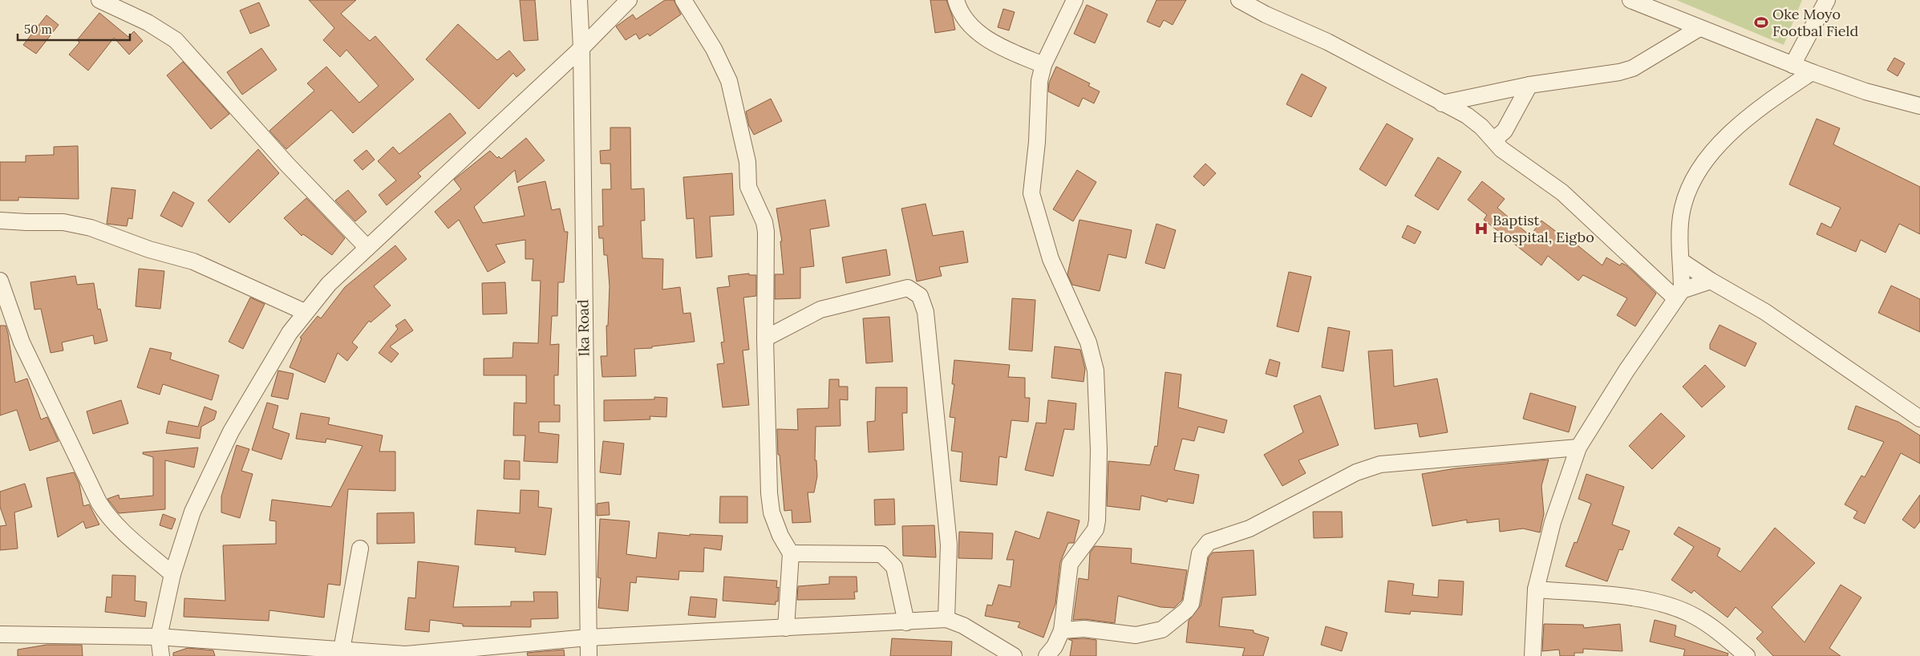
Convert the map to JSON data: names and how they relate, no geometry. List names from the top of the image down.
{
  "streets": {
    "street": ["Ika Road"]
  },
  "places": {
    "sports": ["Oke Moyo Footbal Field"],
    "hospital": ["Baptist Hospital, Eigbo"]
  },
  "scale_bar": "50 m"
}
